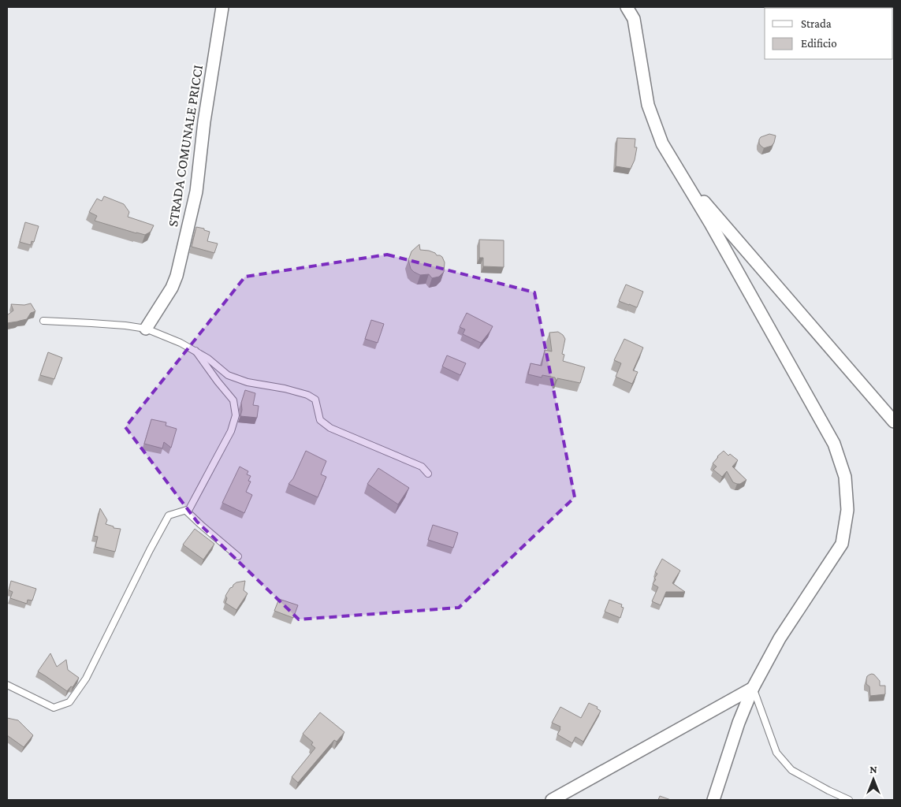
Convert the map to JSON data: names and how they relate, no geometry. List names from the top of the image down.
{
  "streets": {
    "street": ["STRADA COMUNALE PRICCI"]
  },
  "legend": ["Strada", "Edificio"],
  "north": "top"
}
